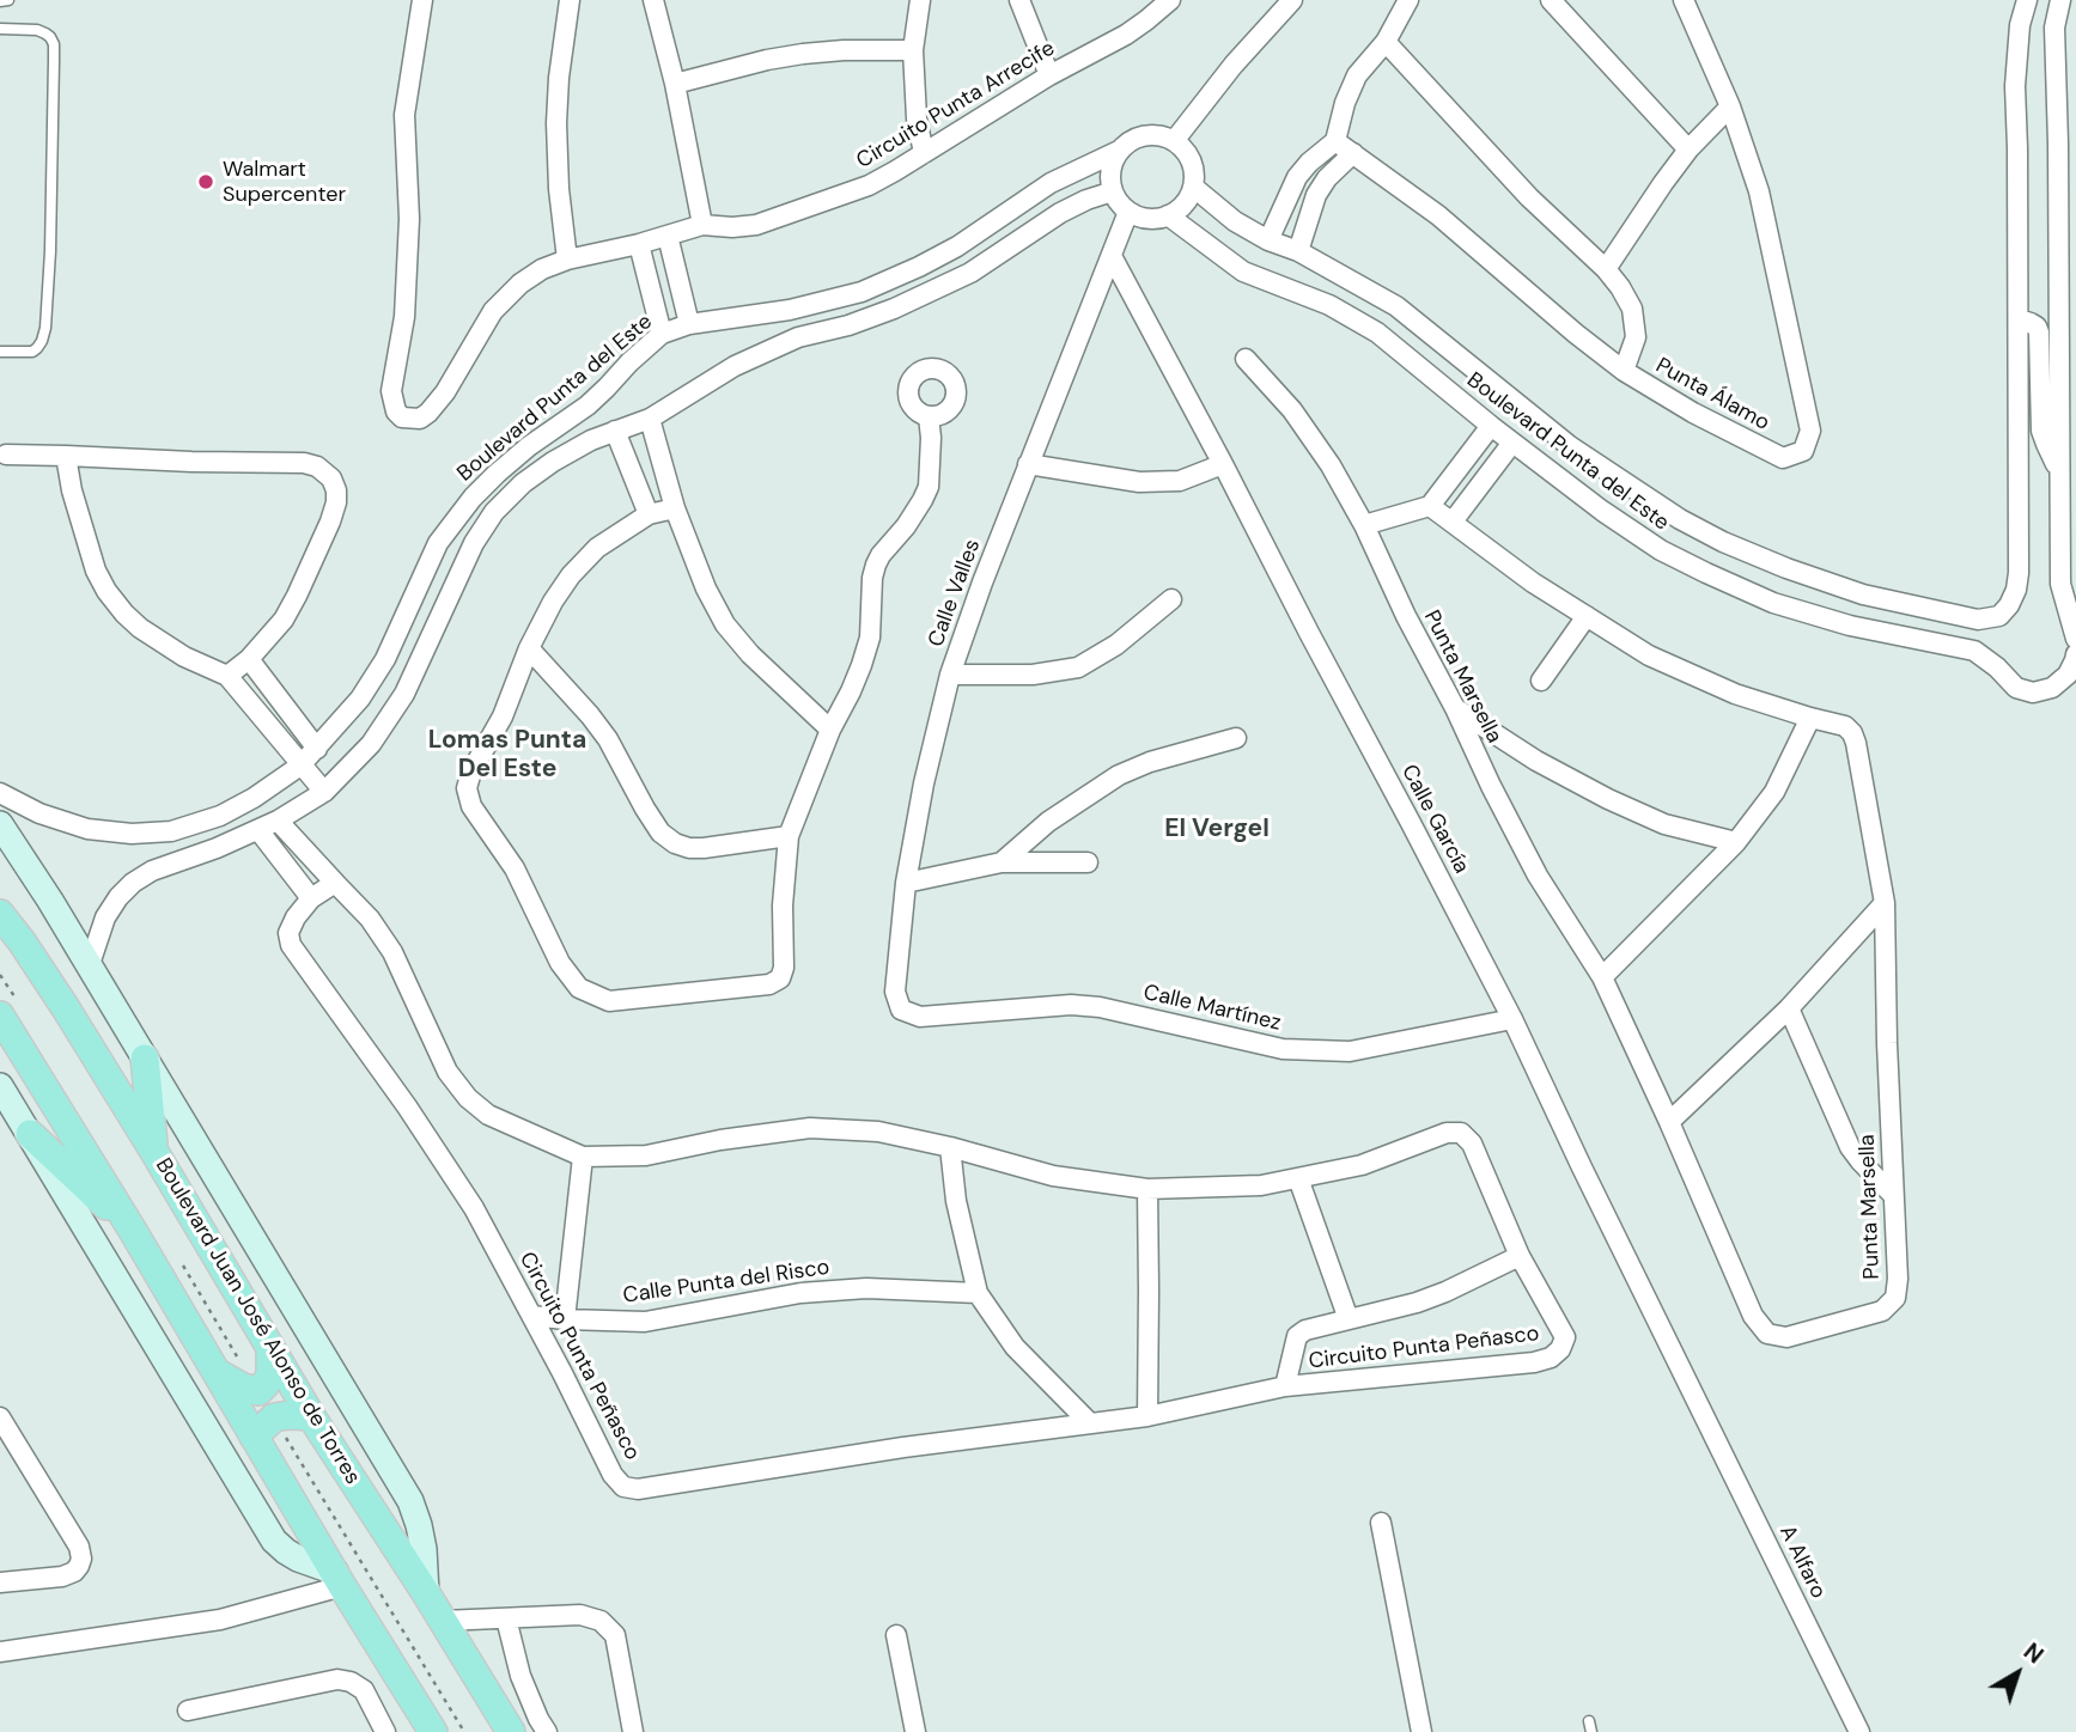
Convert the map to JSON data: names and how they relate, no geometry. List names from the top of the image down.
{
  "streets": {
    "main road": ["Boulevard Juan José Alonso de Torres"],
    "street": [
      "Circuito Punta Arrecife",
      "Punta Álamo",
      "Boulevard Punta del Este",
      "Calle Valles",
      "Punta Marsella",
      "Calle García",
      "Calle Martínez",
      "Calle Punta del Risco",
      "Circuito Punta Peñasco",
      "A Alfaro"
    ]
  },
  "crossings": [
    ["Boulevard Punta del Este", "Calle Valles"],
    ["Calle Valles", "Calle García"],
    ["Calle Valles", "Calle Martínez"],
    ["Calle García", "Calle Martínez"],
    ["Calle García", "A Alfaro"],
    ["Calle Punta del Risco", "Circuito Punta Peñasco"]
  ],
  "districts": ["Lomas Punta Del Este", "El Vergel"],
  "places": ["Walmart Supercenter"],
  "north": "top right"
}
